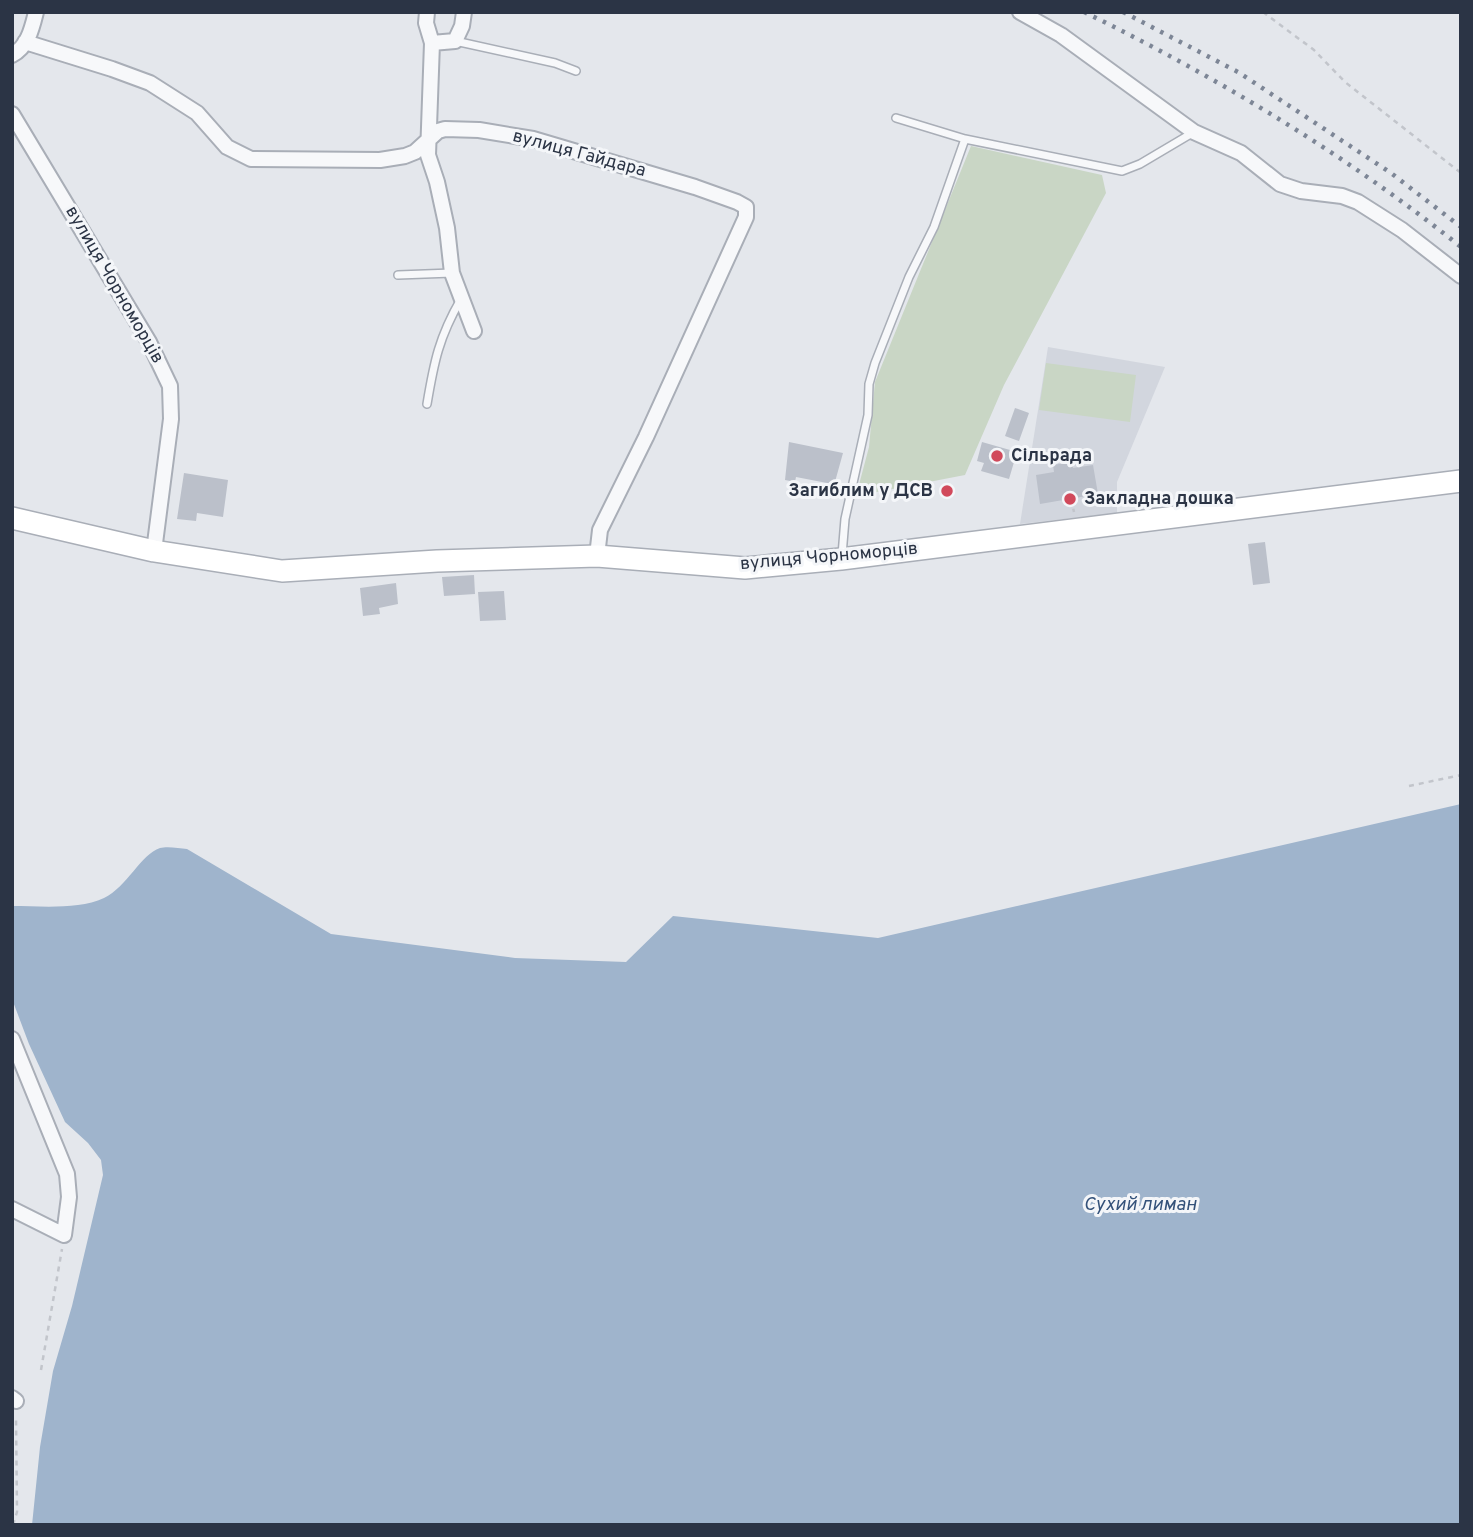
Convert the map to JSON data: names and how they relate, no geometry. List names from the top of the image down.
{
  "streets": {
    "main road": ["вулиця Чорноморців"],
    "street": ["вулиця Гайдара"]
  },
  "crossings": [
    ["вулиця Гайдара", "вулиця Чорноморців"]
  ],
  "water": ["Сухий лиман"],
  "places": ["Сільрада", "Загиблим у ДСВ", "Закладна дошка"]
}
